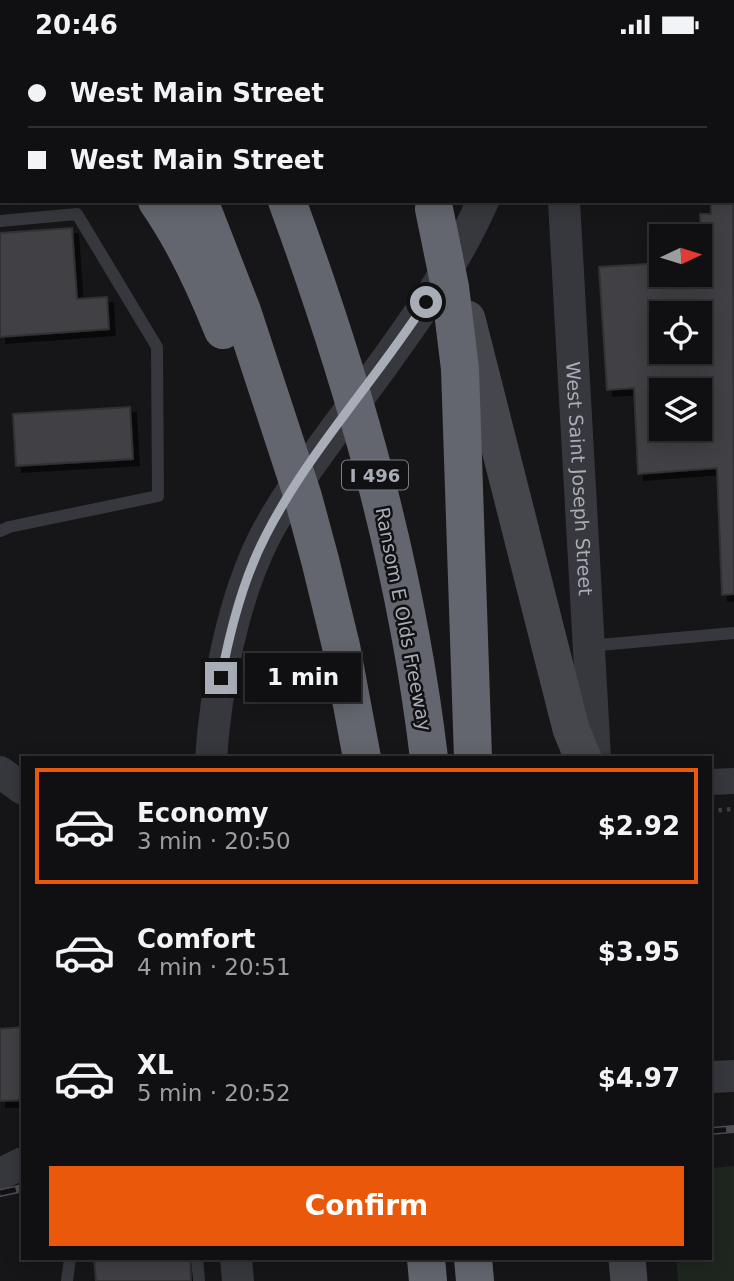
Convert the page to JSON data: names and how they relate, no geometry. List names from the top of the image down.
{
  "streets": {
    "highway": ["I 496", "Ransom E Olds Freeway"],
    "street": ["West Saint Joseph Street"]
  },
  "north": "right",
  "page": {
    "status": "20:46",
    "banner": ["West Main Street", "West Main Street"],
    "bubble": "1 min",
    "list": [
      {
        "name": "Economy",
        "note": "3 min · 20:50",
        "value": "$2.92"
      },
      {
        "name": "Comfort",
        "note": "4 min · 20:51",
        "value": "$3.95"
      },
      {
        "name": "XL",
        "note": "5 min · 20:52",
        "value": "$4.97"
      }
    ],
    "buttons": "Confirm"
  }
}
